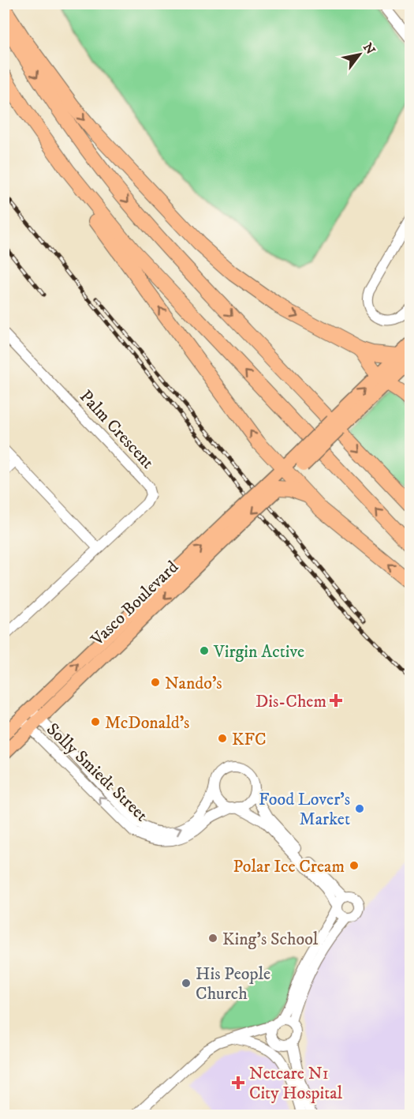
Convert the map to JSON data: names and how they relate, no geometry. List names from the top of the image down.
{
  "streets": {
    "main road": ["Vasco Boulevard"],
    "street": ["Palm Crescent", "Solly Smiedt Street"]
  },
  "crossings": [
    ["Vasco Boulevard", "Solly Smiedt Street"]
  ],
  "places": {
    "other": [
      "Virgin Active",
      "Nando's",
      "McDonald's",
      "KFC",
      "Food Lover's Market",
      "Polar Ice Cream",
      "King's School",
      "His People Church"
    ],
    "health": ["Dis-Chem", "Netcare N1 City Hospital"]
  },
  "north": "top right"
}
